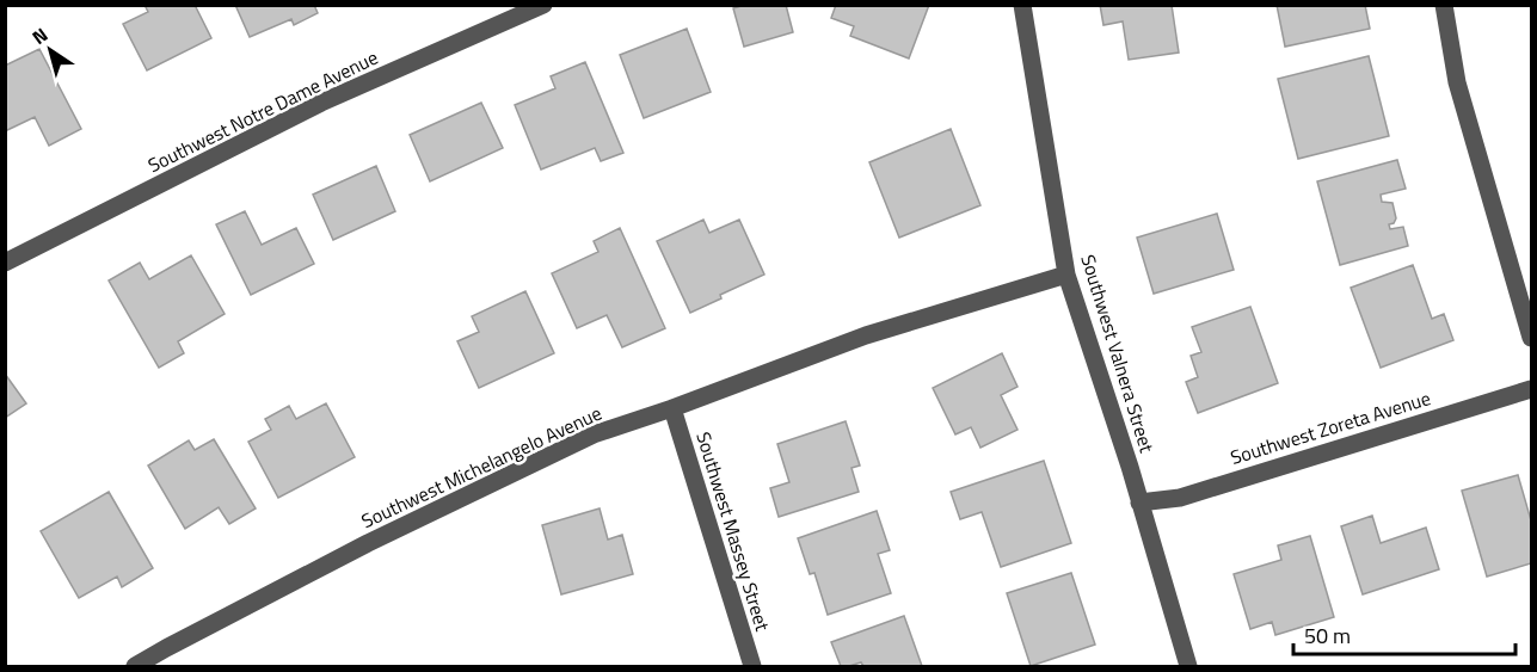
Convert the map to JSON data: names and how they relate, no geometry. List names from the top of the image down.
{
  "streets": {
    "street": [
      "Southwest Notre Dame Avenue",
      "Southwest Valnera Street",
      "Southwest Zoreta Avenue",
      "Southwest Michelangelo Avenue",
      "Southwest Massey Street"
    ]
  },
  "crossings": [
    ["Southwest Valnera Street", "Southwest Zoreta Avenue"],
    ["Southwest Valnera Street", "Southwest Michelangelo Avenue"],
    ["Southwest Michelangelo Avenue", "Southwest Massey Street"]
  ],
  "scale_bar": "50 m",
  "north": "top left"
}
